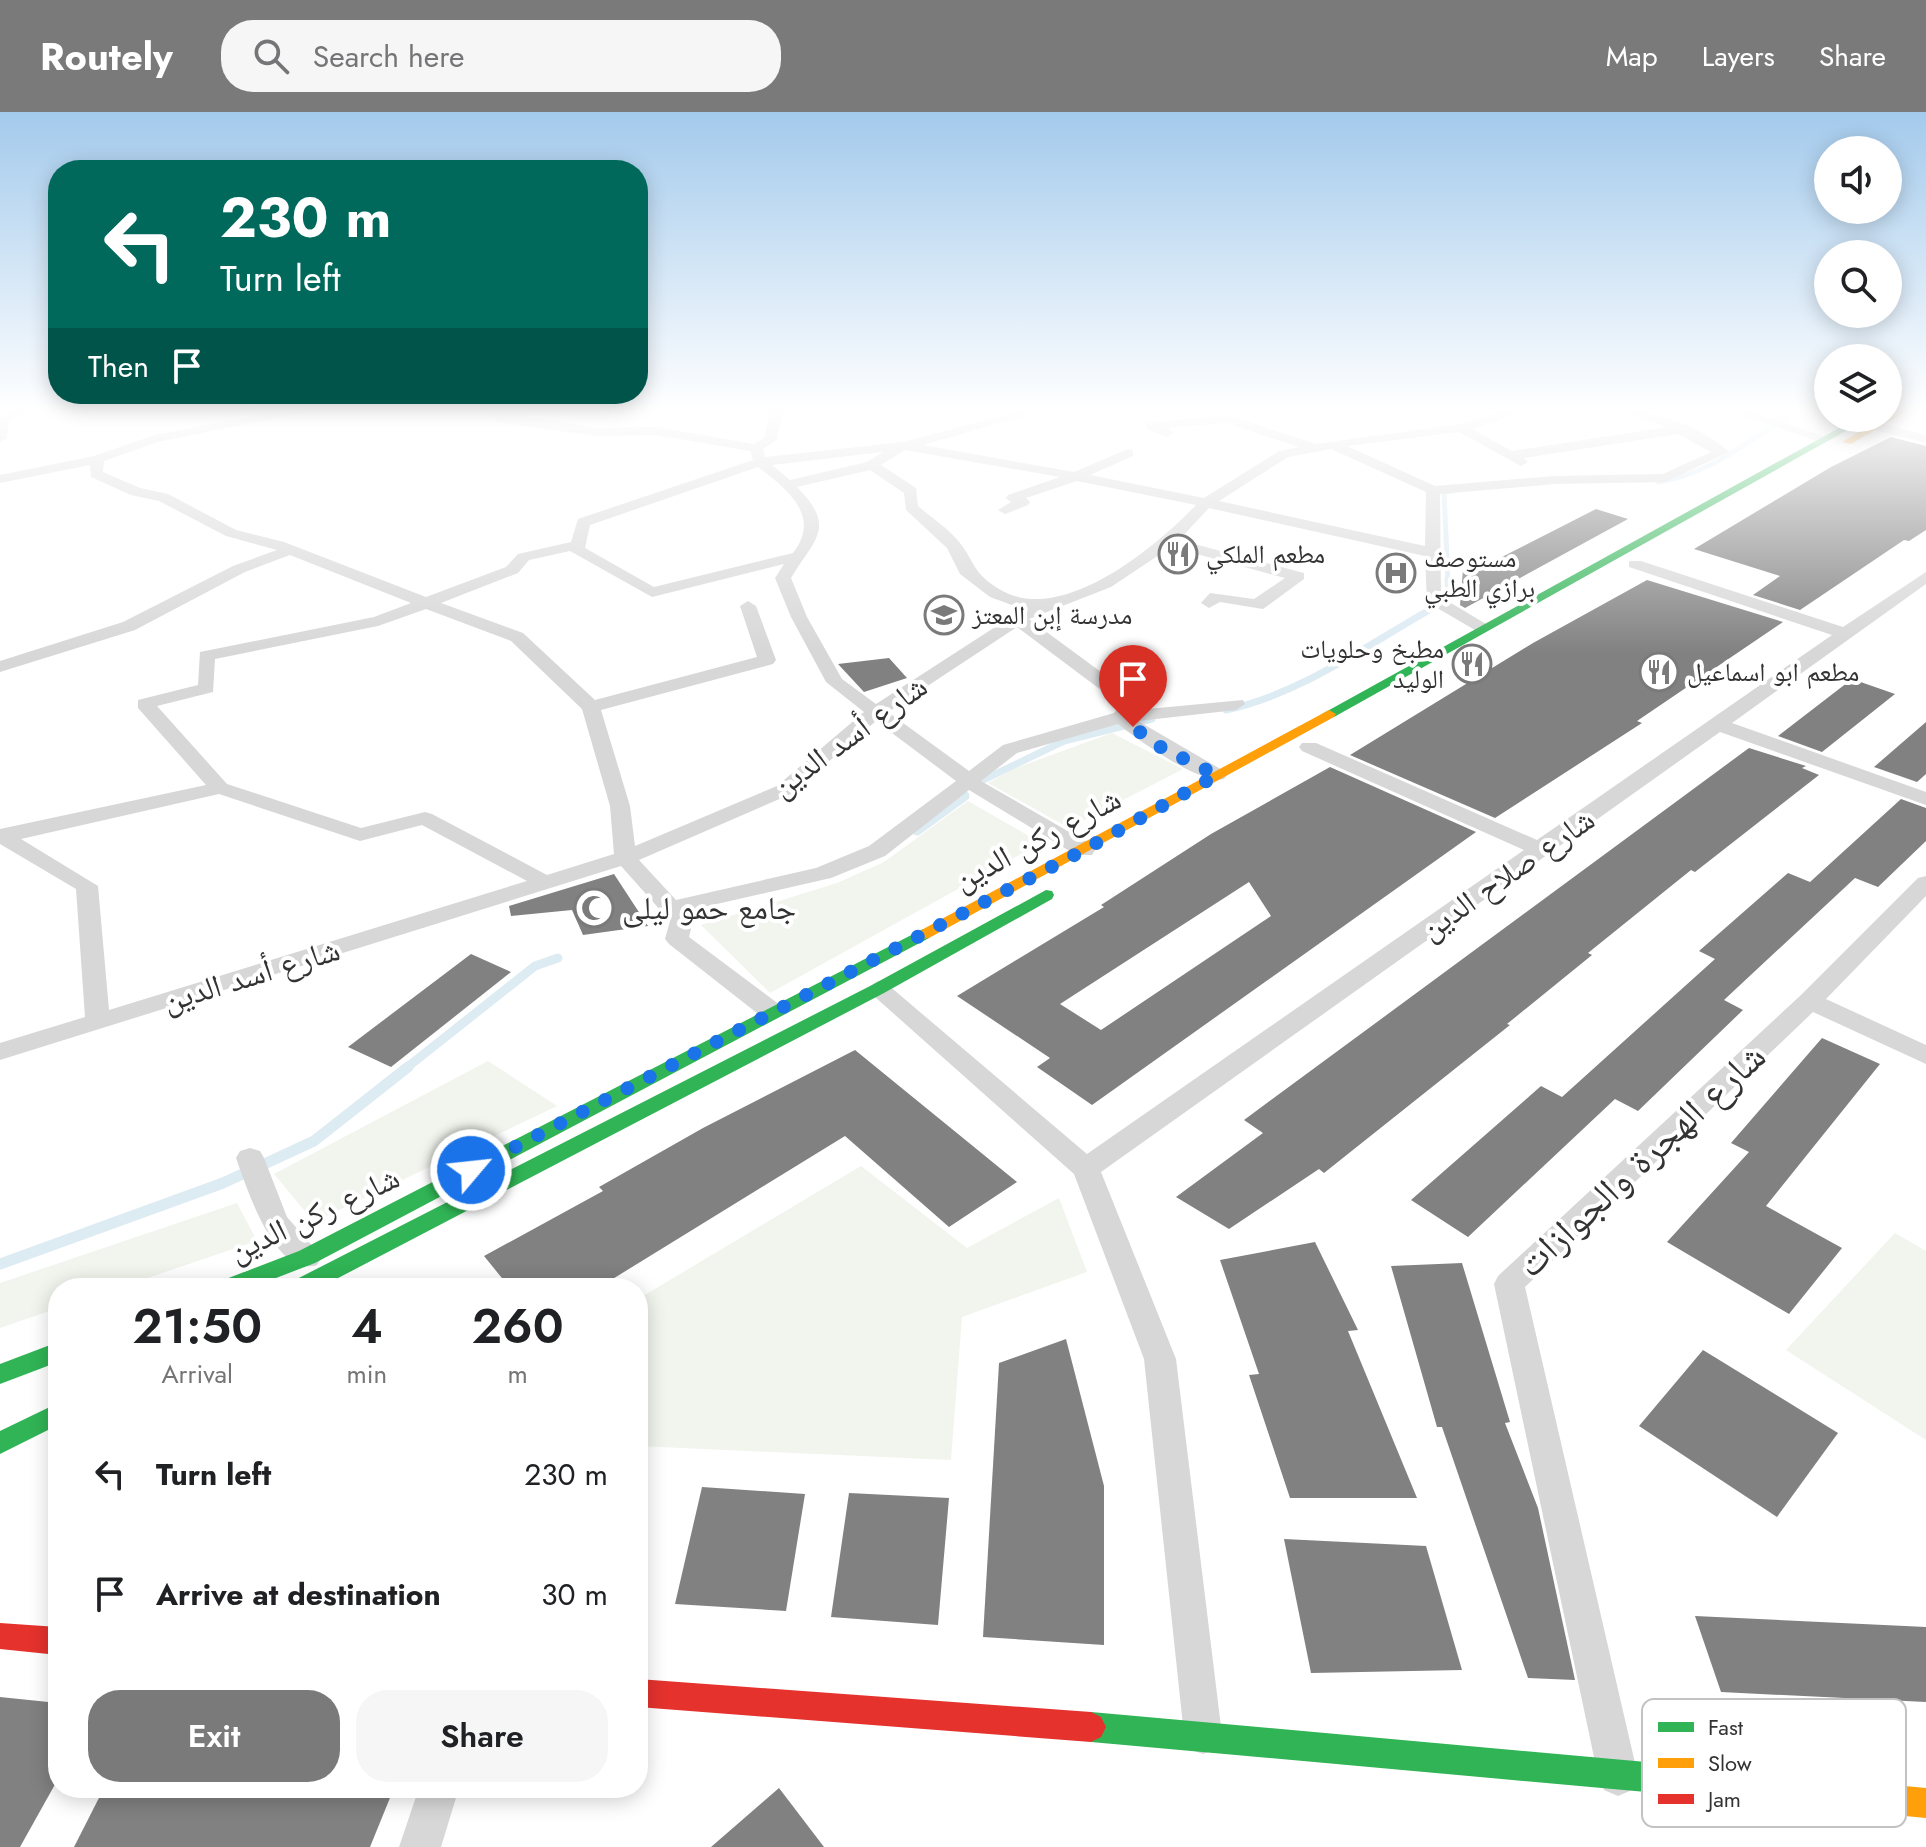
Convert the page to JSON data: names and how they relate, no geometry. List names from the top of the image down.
{
  "streets": {
    "main road": ["شارع ركن الدين"],
    "street": ["شارع أسد الدين", "شارع صلاح الدين", "شارع الهجرة والجوازات"]
  },
  "places": {
    "restaurant": ["مطعم الملكي", "مطبخ وحلويات الوليد", "مطعم ابو اسماعيل"],
    "hospital": ["مستوصف برازي الطبي"],
    "school or university": ["مدرسة إبن المعتز"],
    "mosque": ["جامع حمو ليلى"]
  },
  "legend": ["Fast", "Slow", "Jam"],
  "page": {
    "header": "Routely",
    "search": "Search here",
    "nav": ["Map", "Layers", "Share"],
    "turn": ["230 m", "Turn left"],
    "then": "Then",
    "eta": [
      "21:50",
      "Arrival",
      "4",
      "min",
      "260",
      "m"
    ],
    "list": [
      {
        "name": "Turn left",
        "value": "230 m"
      },
      {
        "name": "Arrive at destination",
        "value": "30 m"
      }
    ],
    "buttons": ["Exit", "Share"]
  }
}
